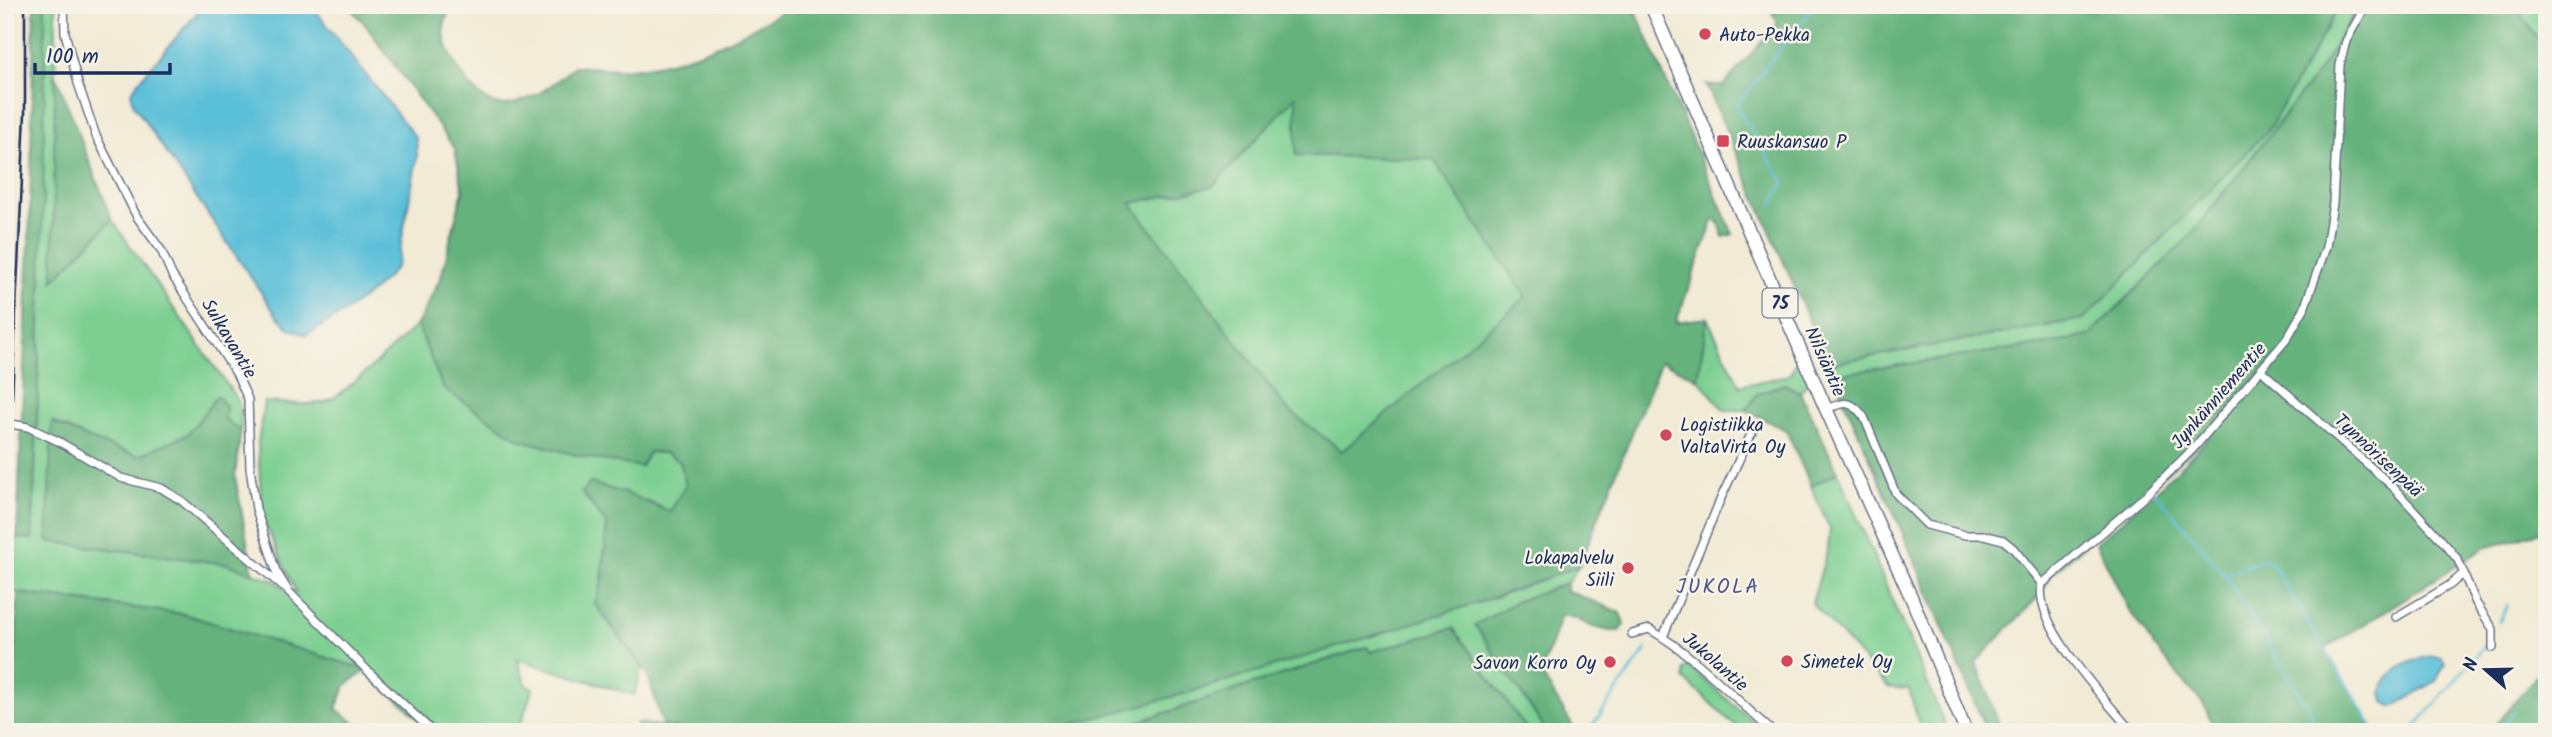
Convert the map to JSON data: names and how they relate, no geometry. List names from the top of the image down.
{
  "streets": {
    "main road": ["75", "Nilsiäntie"],
    "street": [
      "Sulkavantie",
      "Jynkänniementie",
      "Tynnörisenpää",
      "Jukolantie"
    ]
  },
  "crossings": [
    ["Jynkänniementie", "Tynnörisenpää"]
  ],
  "districts": ["JUKOLA"],
  "places": {
    "other": [
      "Auto-Pekka",
      "Logistiikka ValtaVirta Oy",
      "Lokapalvelu Siili",
      "Simetek Oy",
      "Savon Korro Oy"
    ],
    "transit": ["Ruuskansuo P"]
  },
  "scale_bar": "100 m",
  "north": "left"
}
